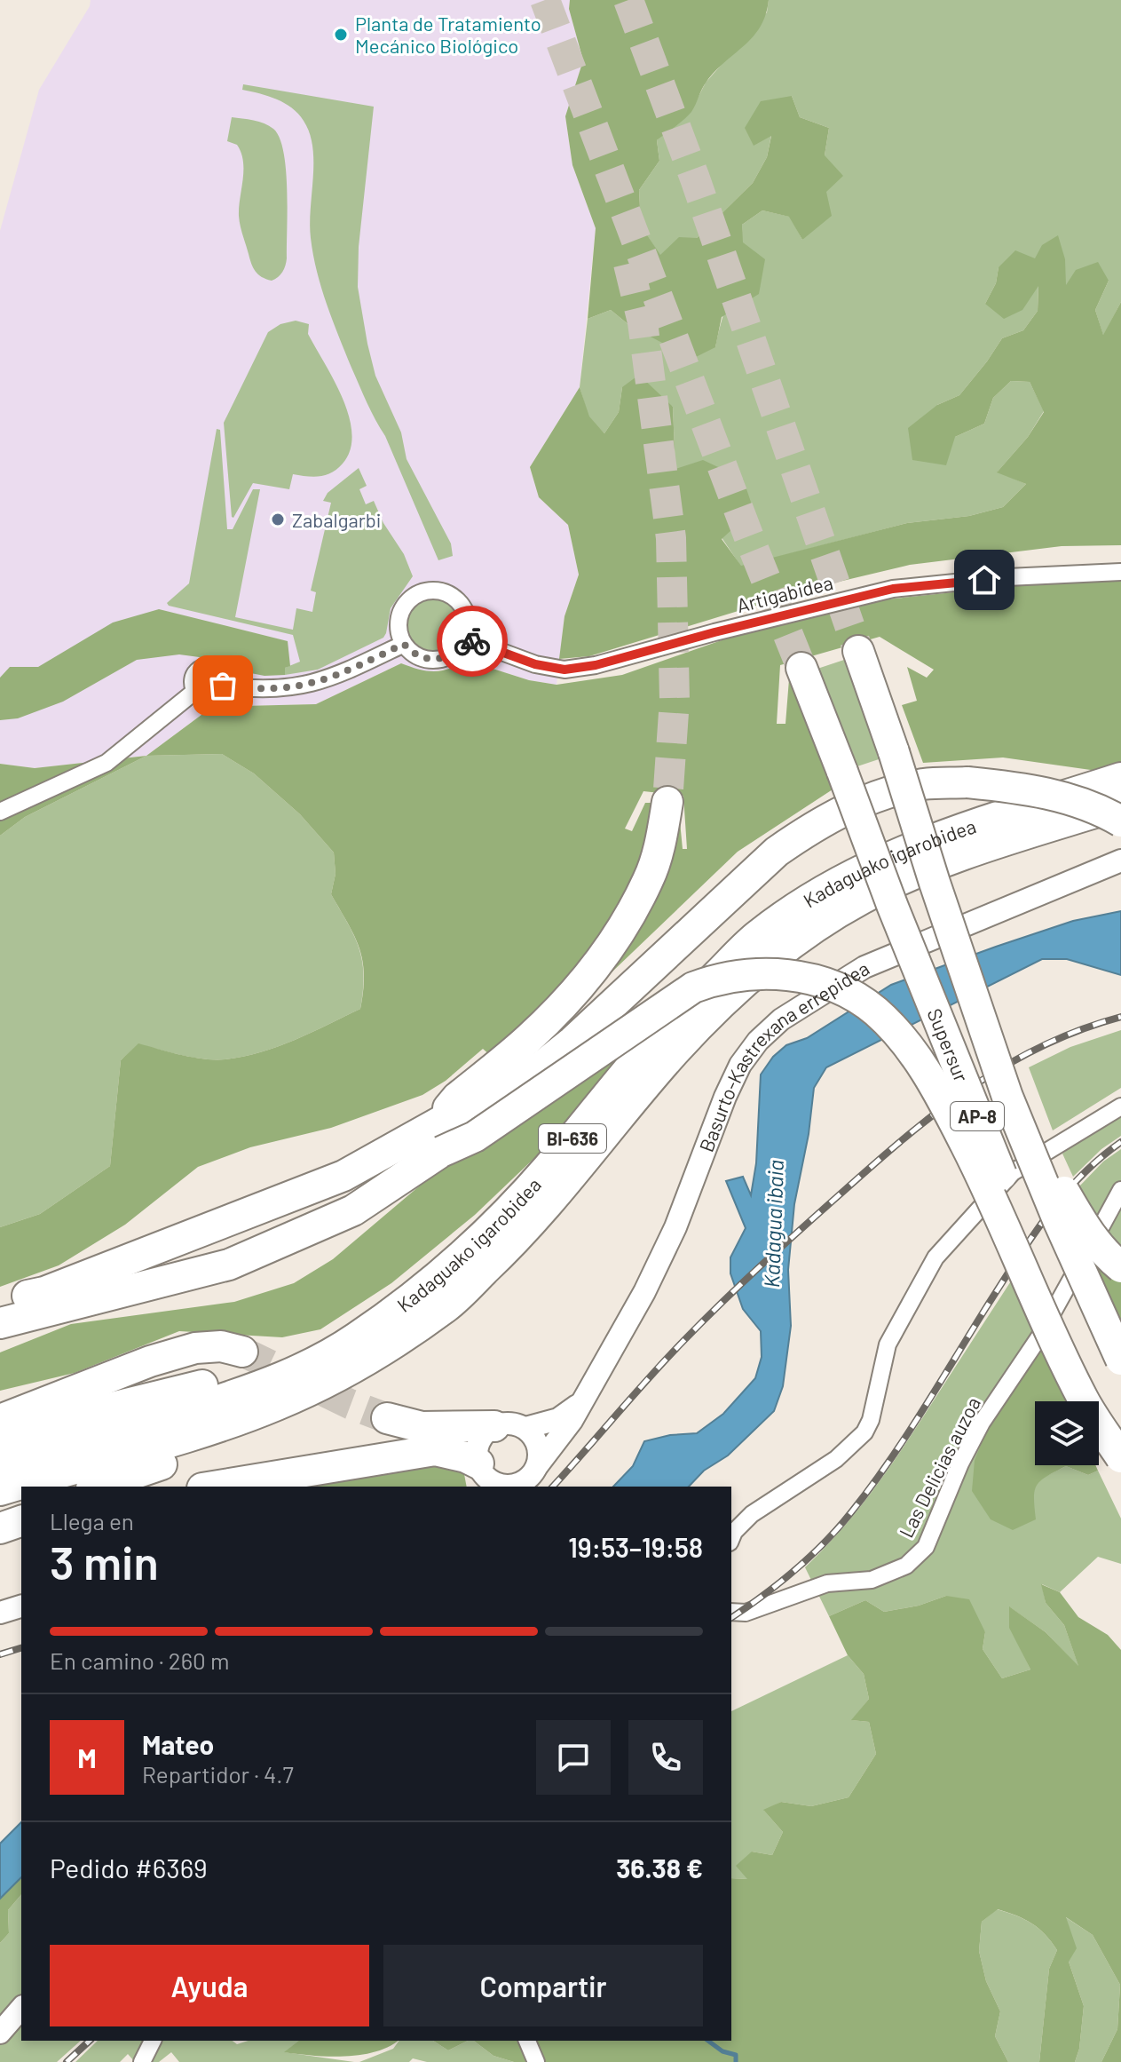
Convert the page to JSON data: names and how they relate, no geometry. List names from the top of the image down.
{
  "streets": {
    "highway": [
      "Kadaguako igarobidea",
      "Supersur",
      "AP-8",
      "BI-636"
    ],
    "street": ["Artigabidea", "Basurto-Kastrexana errepidea", "Las Delicias auzoa"]
  },
  "water": ["Kadagua ibaia"],
  "places": ["Planta de Tratamiento Mecánico Biológico", "Zabalgarbi"],
  "page": {
    "heading": ["3 min", "Llega en", "19:53–19:58"],
    "panel": [
      "Mateo",
      "Repartidor · 4.7",
      "Pedido #6369",
      "36.38 €"
    ],
    "bar": "En camino · 260 m",
    "round": "M",
    "buttons": ["Ayuda", "Compartir"]
  }
}
